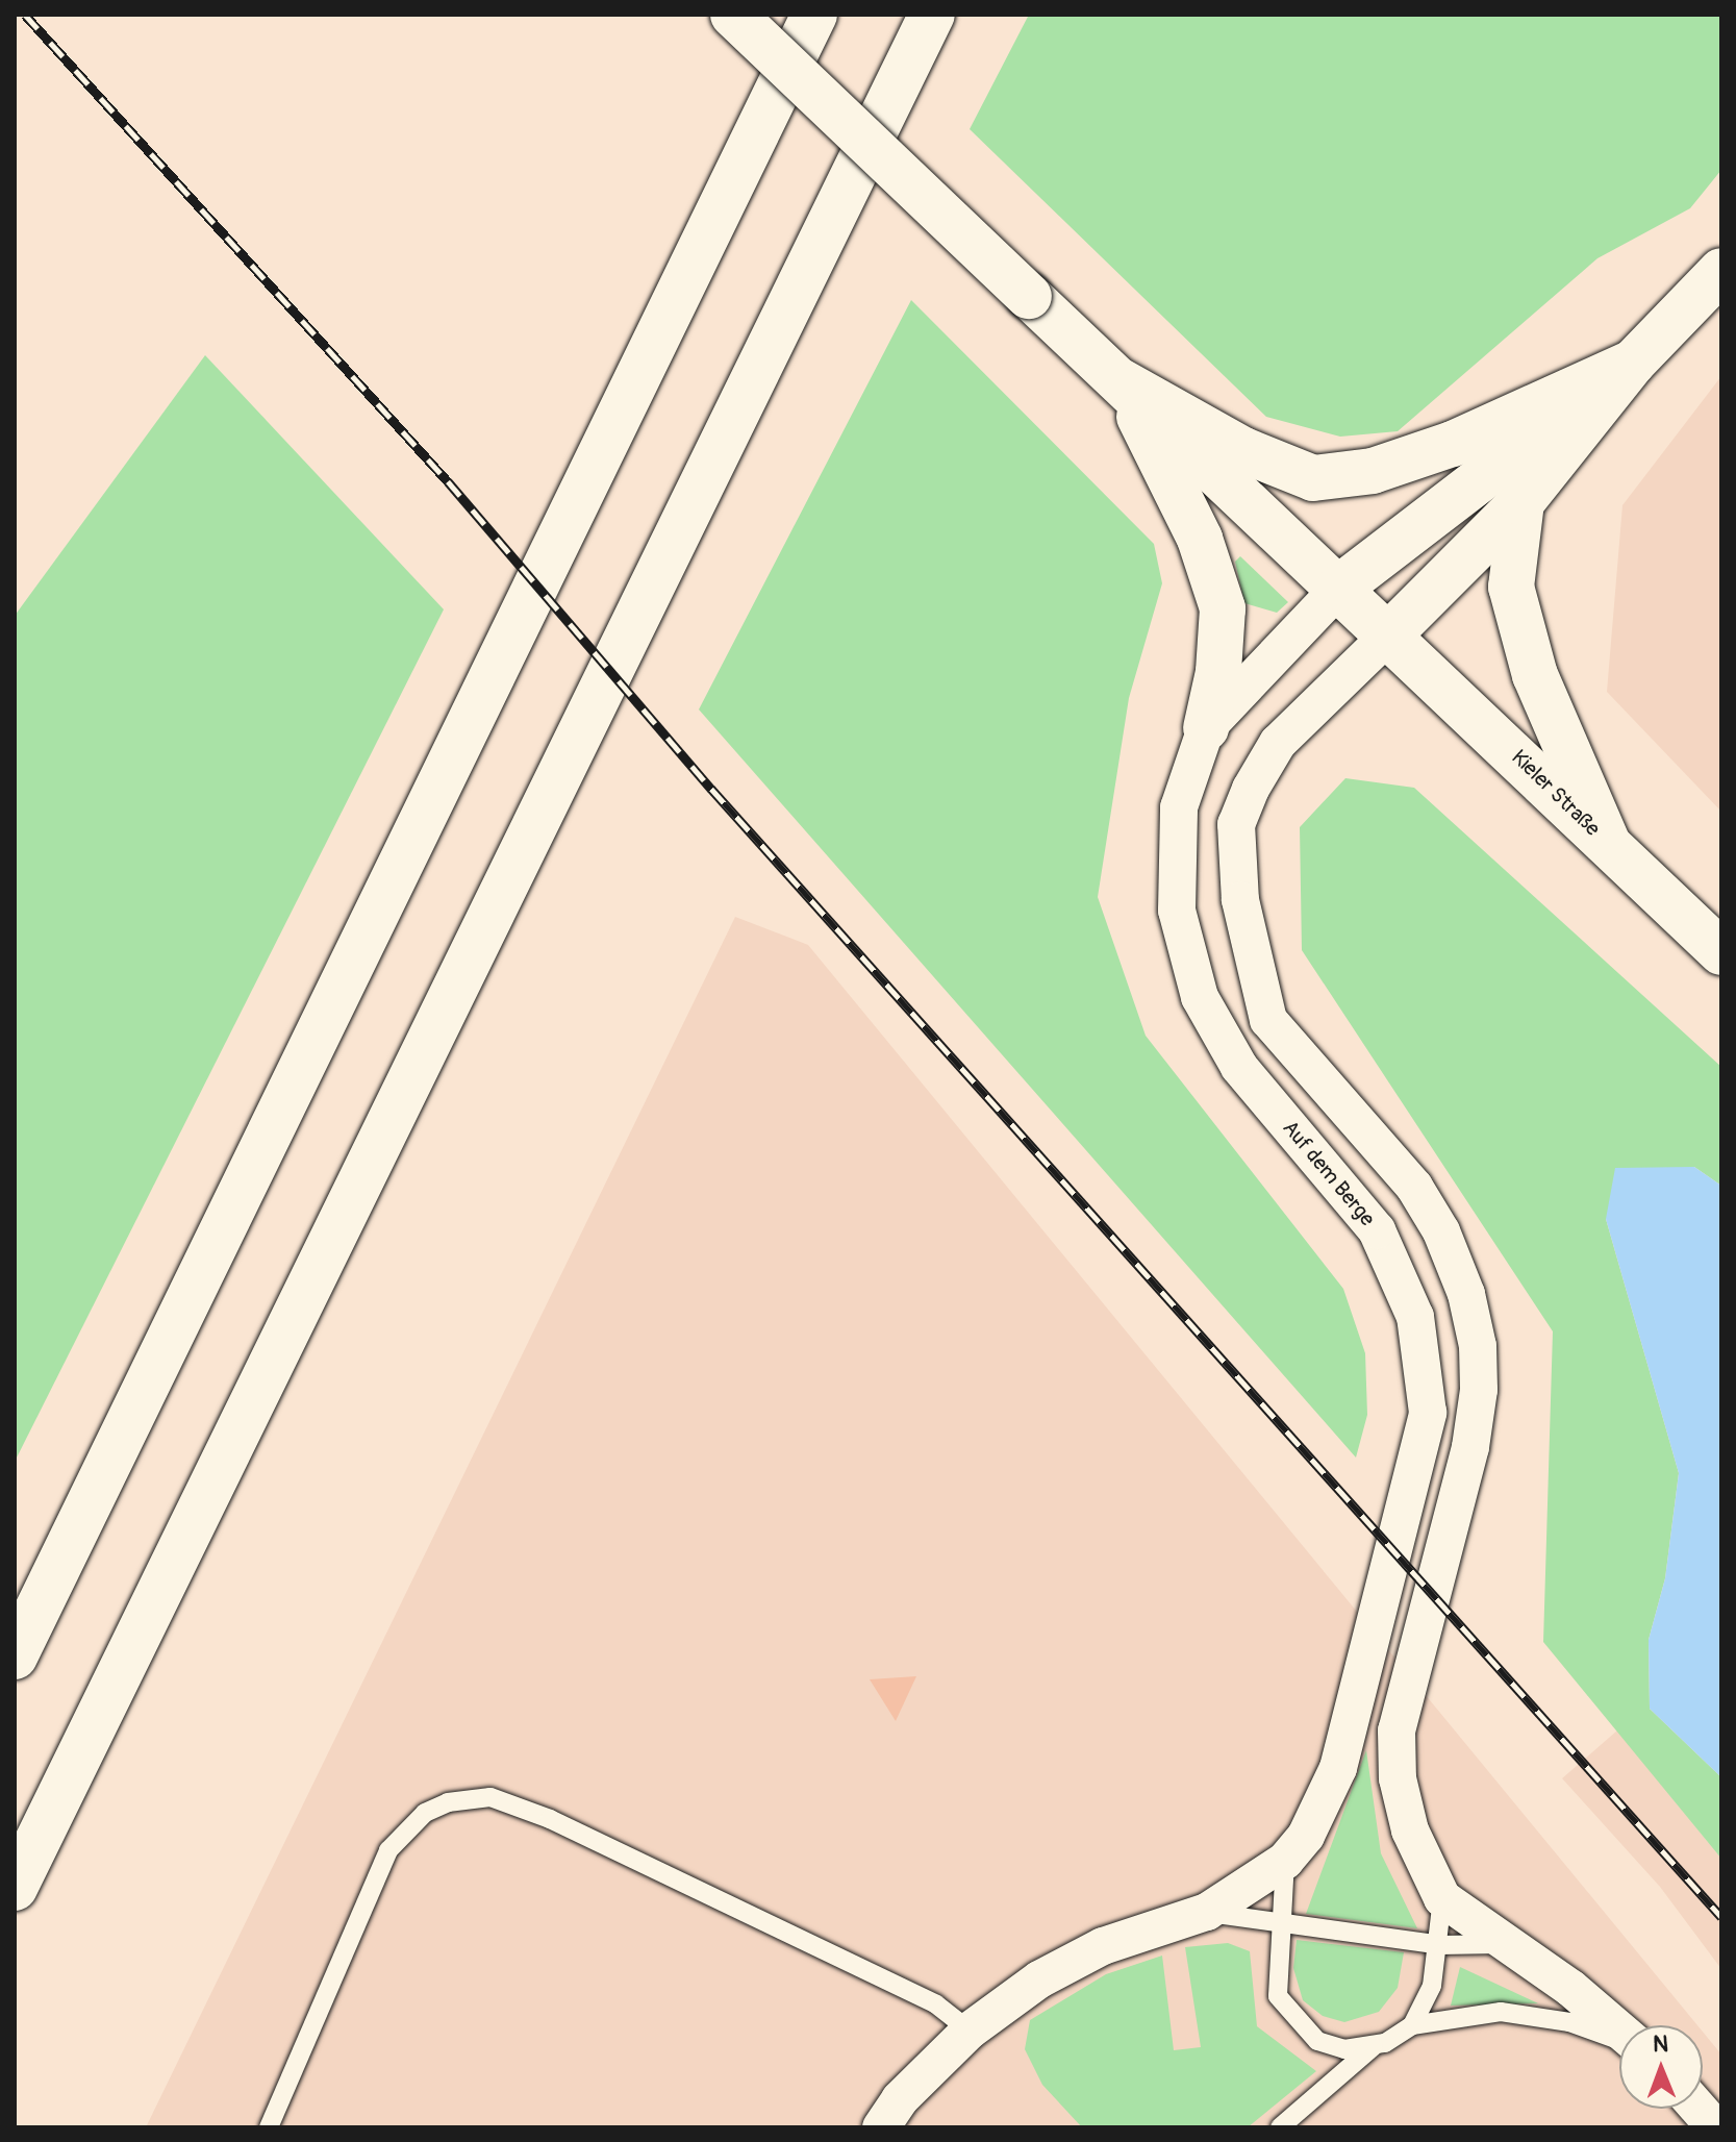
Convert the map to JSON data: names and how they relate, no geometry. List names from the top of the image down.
{
  "streets": {
    "main road": ["Kieler Straße"],
    "street": ["Auf dem Berge"]
  },
  "crossings": [
    ["Kieler Straße", "Auf dem Berge"]
  ],
  "north": "top"
}
